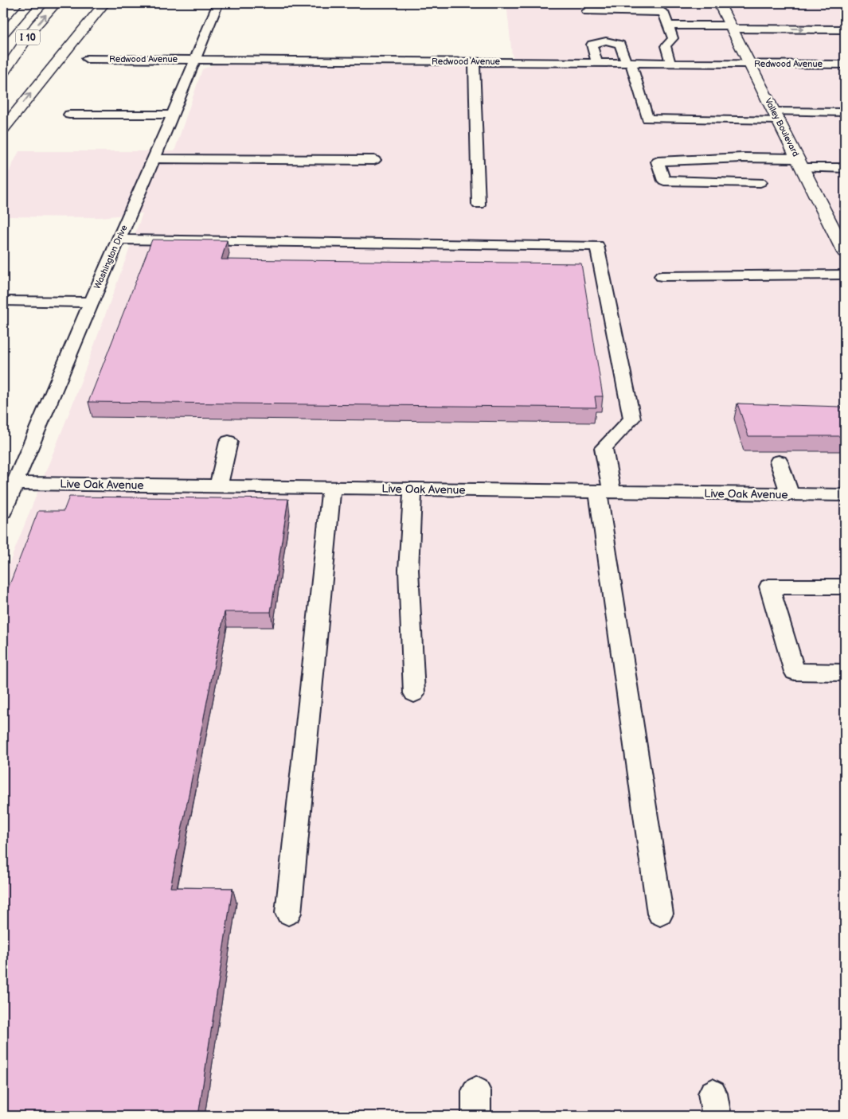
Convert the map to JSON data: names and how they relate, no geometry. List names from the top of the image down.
{
  "streets": {
    "main road": ["I 10", "Valley Boulevard"],
    "street": ["Redwood Avenue", "Washington Drive", "Live Oak Avenue"]
  },
  "crossings": [
    ["Redwood Avenue", "Valley Boulevard"],
    ["Redwood Avenue", "Washington Drive"],
    ["Washington Drive", "Live Oak Avenue"]
  ]
}
